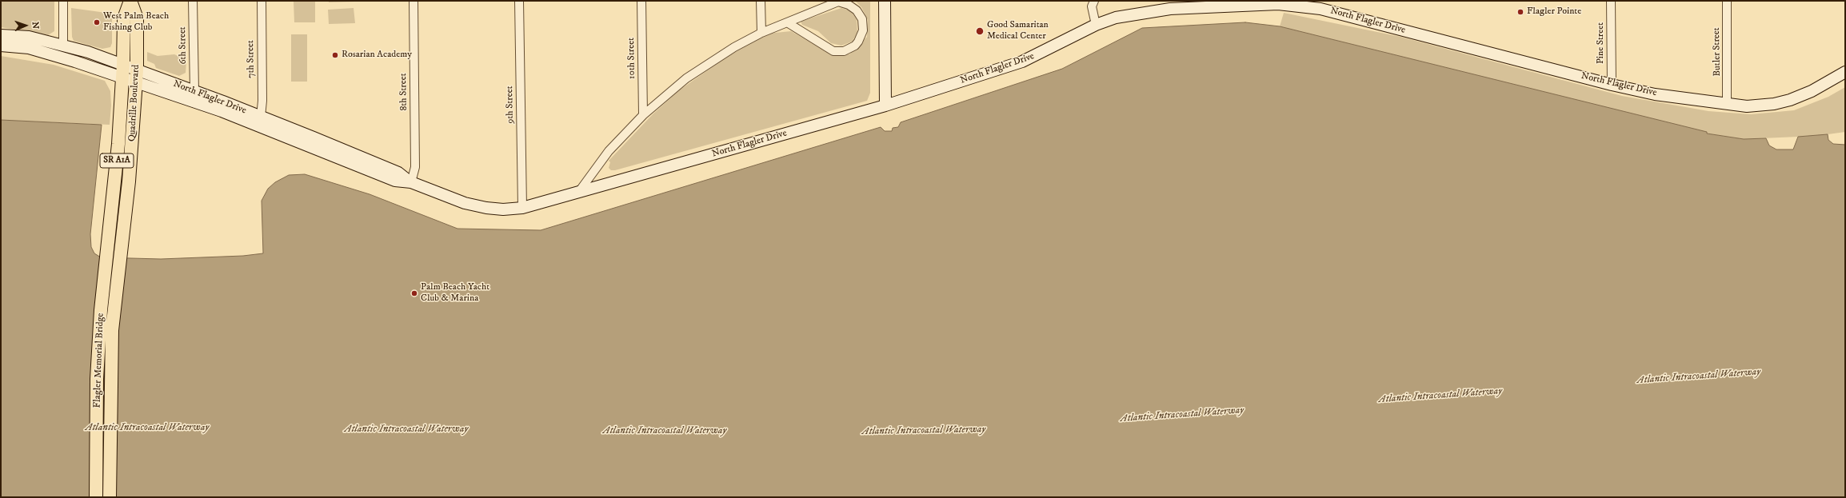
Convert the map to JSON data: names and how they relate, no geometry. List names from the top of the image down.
{
  "streets": {
    "main road": ["Quadrille Boulevard", "SR A1A", "Flagler Memorial Bridge"],
    "street": [
      "North Flagler Drive",
      "Pine Street",
      "6th Street",
      "Butler Street",
      "10th Street",
      "7th Street",
      "8th Street",
      "9th Street"
    ]
  },
  "crossings": [
    ["North Flagler Drive", "Pine Street"],
    ["North Flagler Drive", "6th Street"],
    ["North Flagler Drive", "Butler Street"],
    ["North Flagler Drive", "7th Street"],
    ["North Flagler Drive", "8th Street"],
    ["North Flagler Drive", "Quadrille Boulevard"],
    ["North Flagler Drive", "9th Street"],
    ["North Flagler Drive", "SR A1A"],
    ["Quadrille Boulevard", "SR A1A"],
    ["Quadrille Boulevard", "Flagler Memorial Bridge"]
  ],
  "water": ["Atlantic Intracoastal Waterway"],
  "places": [
    "Flagler Pointe",
    "West Palm Beach Fishing Club",
    "Good Samaritan Medical Center",
    "Rosarian Academy",
    "Palm Beach Yacht Club & Marina"
  ],
  "north": "right"
}
